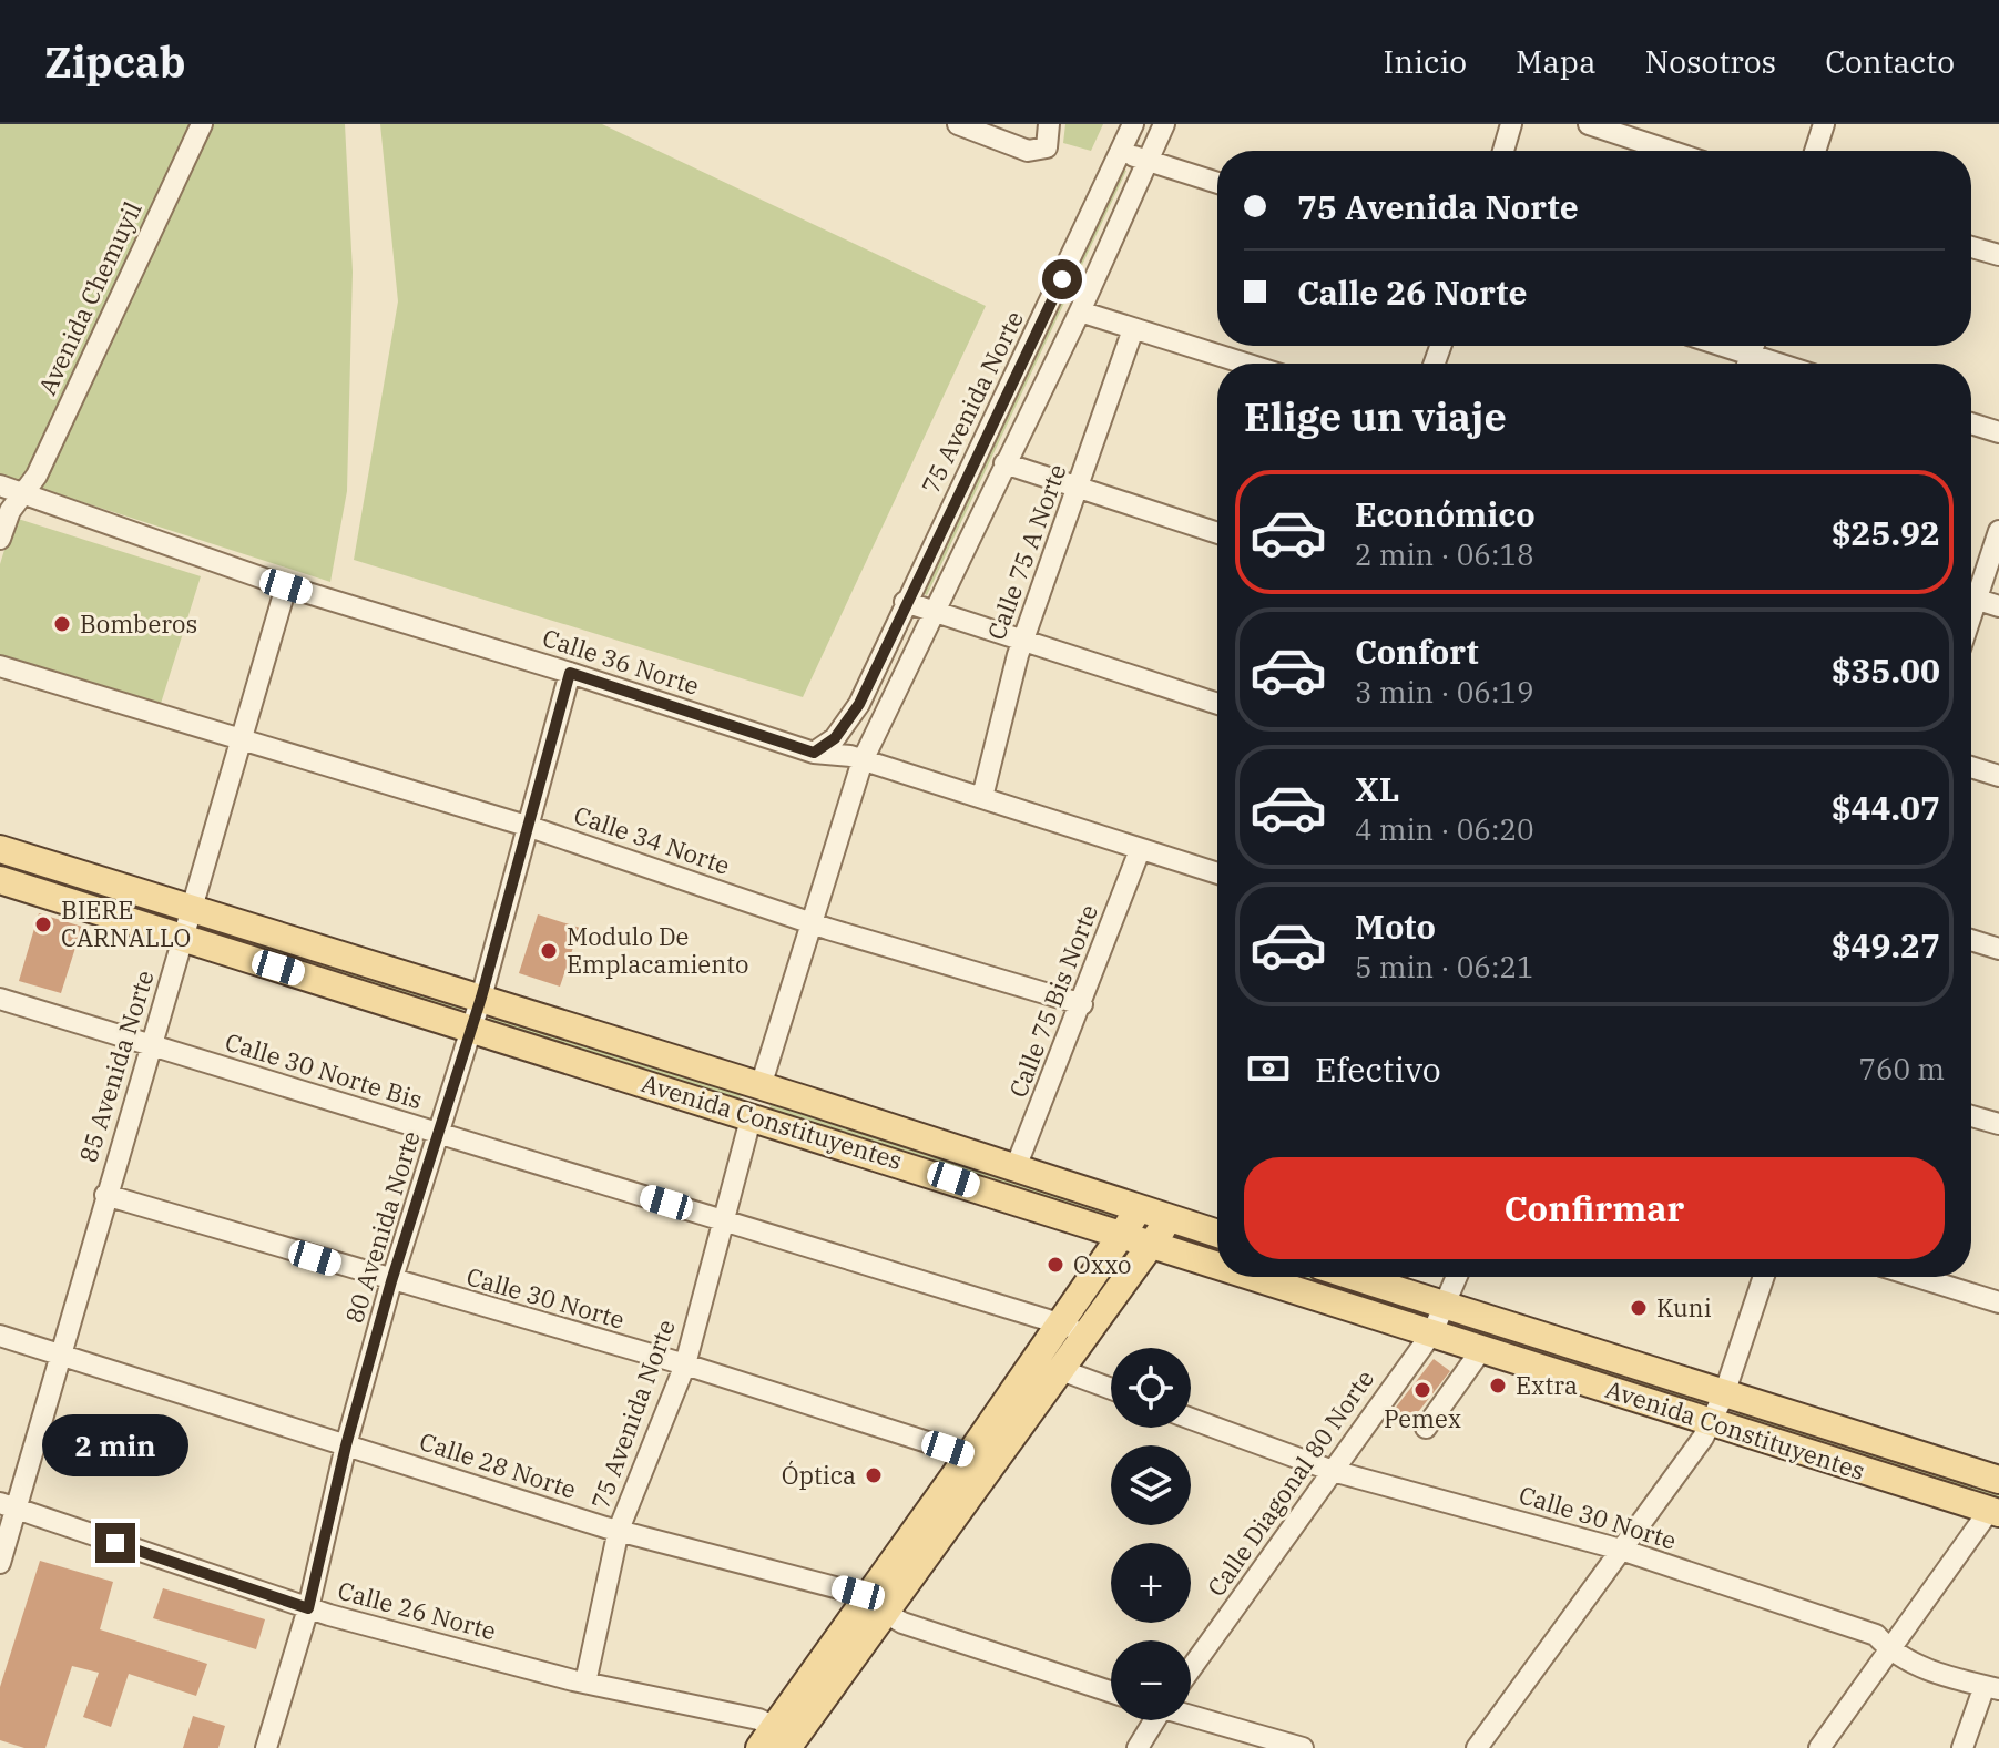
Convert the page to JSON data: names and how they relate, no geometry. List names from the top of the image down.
{
  "streets": {
    "main road": ["Avenida Constituyentes"],
    "street": [
      "Avenida Chemuyil",
      "75 Avenida Norte",
      "Calle 75 A Norte",
      "Calle 36 Norte",
      "Calle 34 Norte",
      "Calle 75 Bis Norte",
      "85 Avenida Norte",
      "Calle 30 Norte Bis",
      "80 Avenida Norte",
      "Calle 30 Norte",
      "Calle 28 Norte",
      "Calle Diagonal 80 Norte",
      "Calle 26 Norte"
    ]
  },
  "crossings": [
    ["Avenida Chemuyil", "Calle 36 Norte"],
    ["75 Avenida Norte", "Calle 36 Norte"],
    ["75 Avenida Norte", "Calle 30 Norte Bis"],
    ["75 Avenida Norte", "Avenida Constituyentes"],
    ["75 Avenida Norte", "Calle 30 Norte"],
    ["75 Avenida Norte", "Calle 28 Norte"],
    ["75 Avenida Norte", "Calle 26 Norte"],
    ["Calle 75 A Norte", "Calle 36 Norte"],
    ["Calle 36 Norte", "Calle 75 Bis Norte"],
    ["Calle 36 Norte", "85 Avenida Norte"],
    ["Calle 36 Norte", "80 Avenida Norte"],
    ["Calle 34 Norte", "Calle 75 Bis Norte"],
    ["Calle 34 Norte", "85 Avenida Norte"],
    ["Calle 34 Norte", "80 Avenida Norte"],
    ["Calle 75 Bis Norte", "Avenida Constituyentes"],
    ["85 Avenida Norte", "Calle 30 Norte Bis"],
    ["85 Avenida Norte", "Avenida Constituyentes"],
    ["85 Avenida Norte", "Calle 30 Norte"],
    ["85 Avenida Norte", "Calle 28 Norte"],
    ["85 Avenida Norte", "Calle 26 Norte"],
    ["Calle 30 Norte Bis", "80 Avenida Norte"],
    ["Avenida Constituyentes", "80 Avenida Norte"],
    ["Avenida Constituyentes", "Calle Diagonal 80 Norte"],
    ["80 Avenida Norte", "Calle 30 Norte"],
    ["80 Avenida Norte", "Calle 28 Norte"],
    ["80 Avenida Norte", "Calle 26 Norte"],
    ["Calle 30 Norte", "Calle Diagonal 80 Norte"]
  ],
  "places": [
    "Bomberos",
    "BIERE CARNALLO",
    "Modulo De Emplacamiento",
    "Oxxo",
    "Kuni",
    "Extra",
    "Pemex",
    "Óptica"
  ],
  "page": {
    "header": "Zipcab",
    "nav": [
      "Inicio",
      "Mapa",
      "Nosotros",
      "Contacto"
    ],
    "banner": ["75 Avenida Norte", "Calle 26 Norte"],
    "heading": "Elige un viaje",
    "list": [
      {
        "name": "Económico",
        "note": "2 min · 06:18",
        "value": "$25.92"
      },
      {
        "name": "Confort",
        "note": "3 min · 06:19",
        "value": "$35.00"
      },
      {
        "name": "XL",
        "note": "4 min · 06:20",
        "value": "$44.07"
      },
      {
        "name": "Moto",
        "note": "5 min · 06:21",
        "value": "$49.27"
      }
    ],
    "pay": ["Efectivo", "760 m"],
    "buttons": "Confirmar",
    "map_buttons": ["+", "−"],
    "bubble": "2 min"
  }
}
